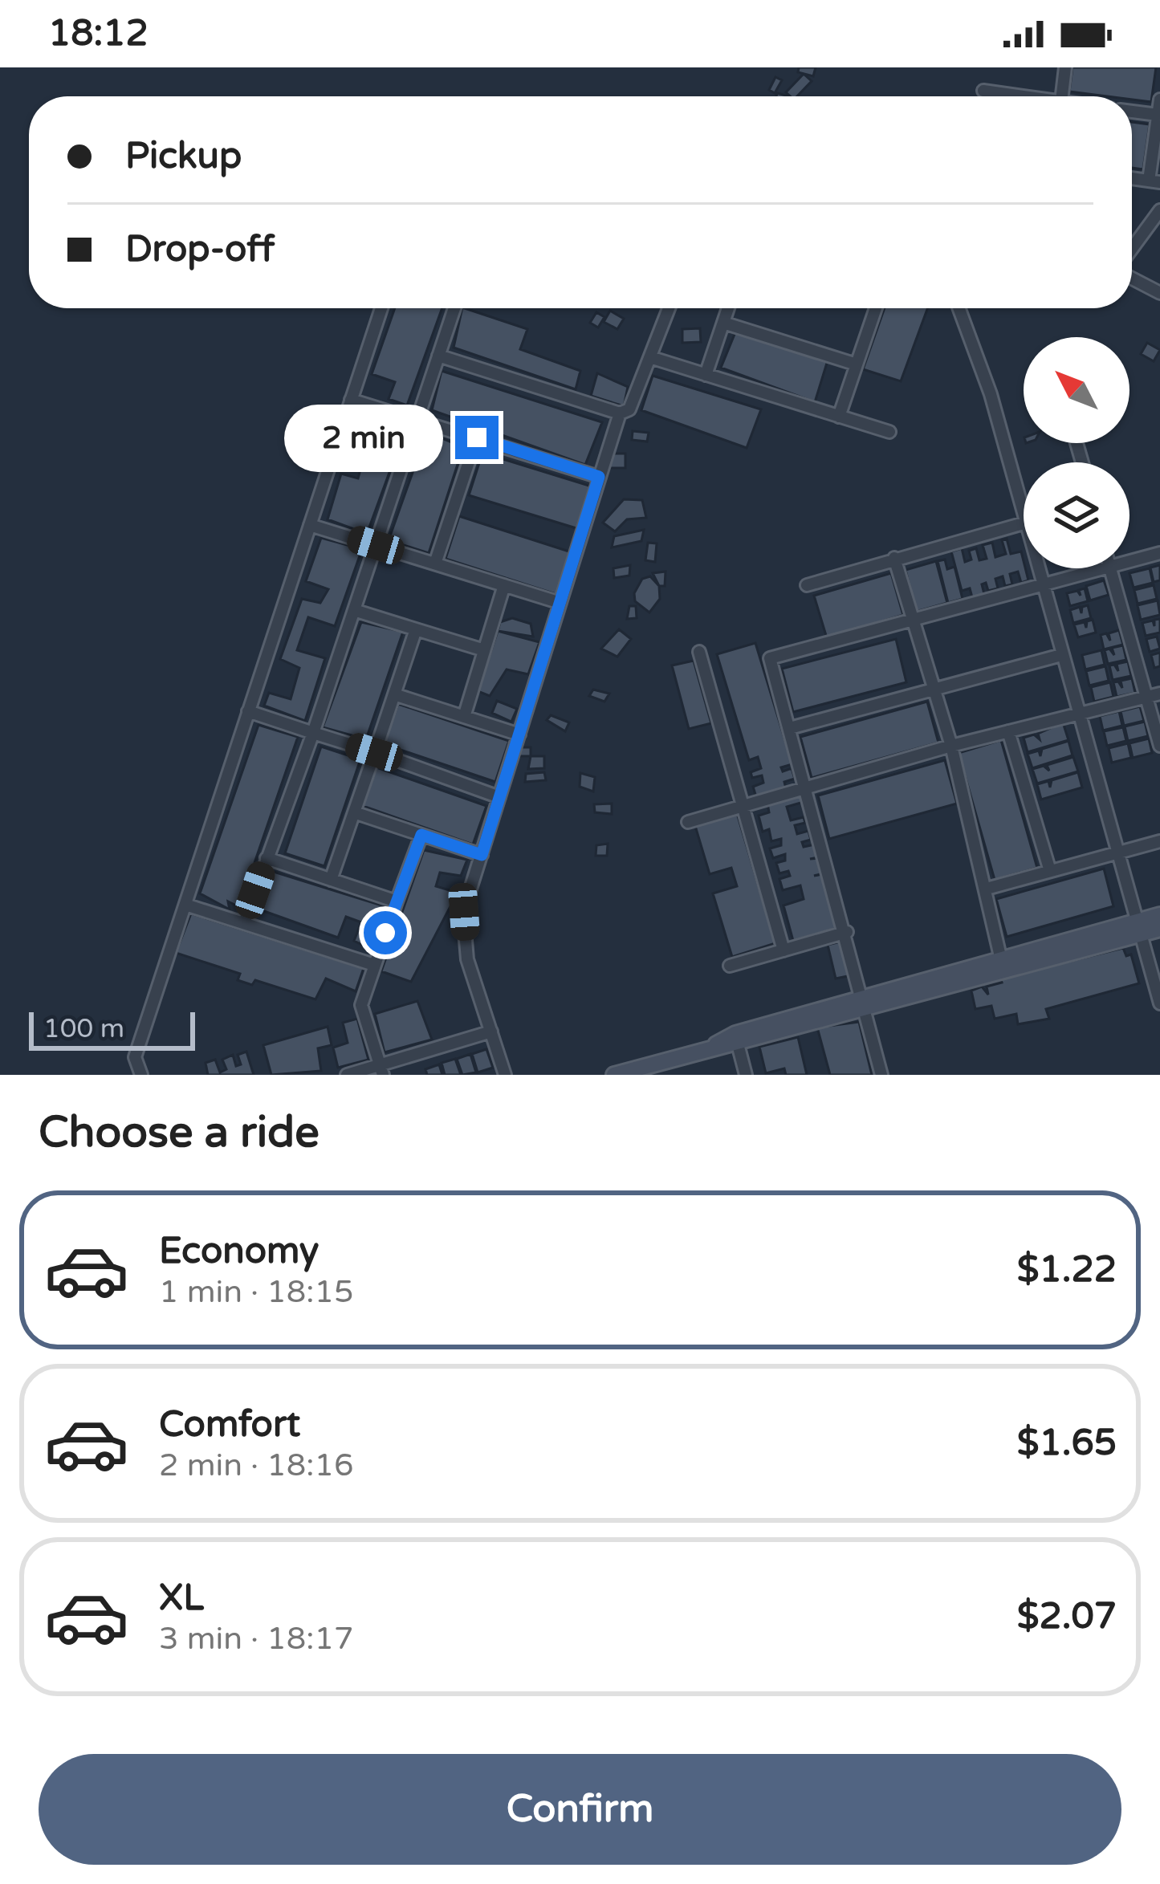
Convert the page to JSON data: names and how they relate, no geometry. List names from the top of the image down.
{
  "scale_bar": "100 m",
  "north": "top left",
  "page": {
    "status": "18:12",
    "banner": ["Pickup", "Drop-off"],
    "bubble": "2 min",
    "scale": "100 m",
    "heading": "Choose a ride",
    "list": [
      {
        "name": "Economy",
        "note": "1 min · 18:15",
        "value": "$1.22"
      },
      {
        "name": "Comfort",
        "note": "2 min · 18:16",
        "value": "$1.65"
      },
      {
        "name": "XL",
        "note": "3 min · 18:17",
        "value": "$2.07"
      }
    ],
    "buttons": "Confirm"
  }
}
